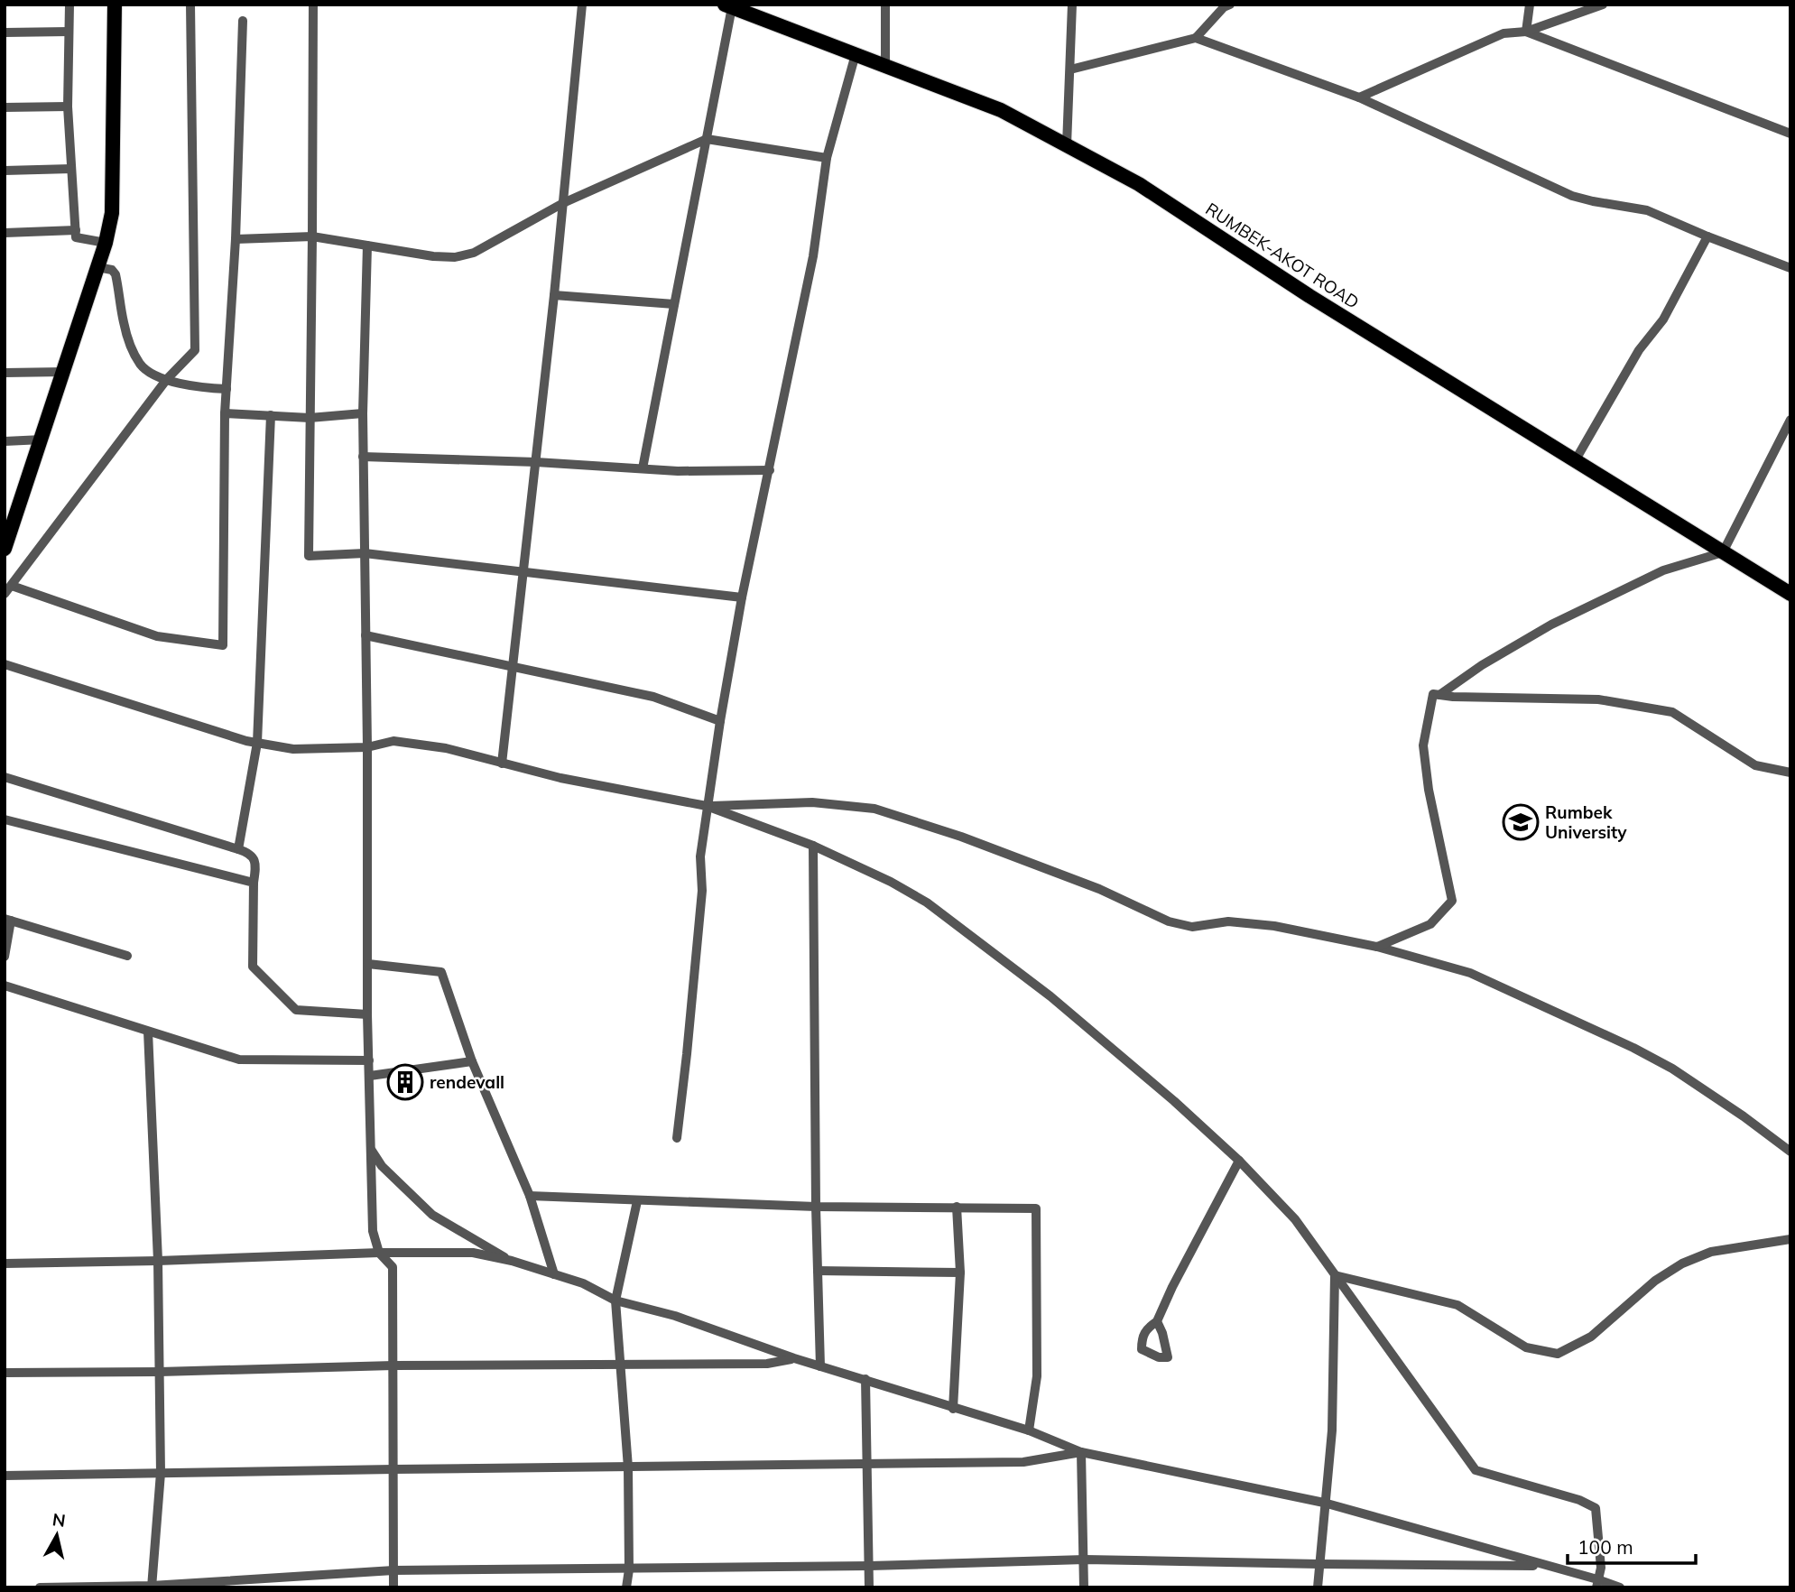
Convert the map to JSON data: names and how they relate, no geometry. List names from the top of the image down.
{
  "streets": {
    "main road": ["RUMBEK-AKOT ROAD"]
  },
  "places": {
    "school or university": ["Rumbek University"],
    "building": ["rendevall"]
  },
  "scale_bar": "100 m",
  "north": "top"
}
